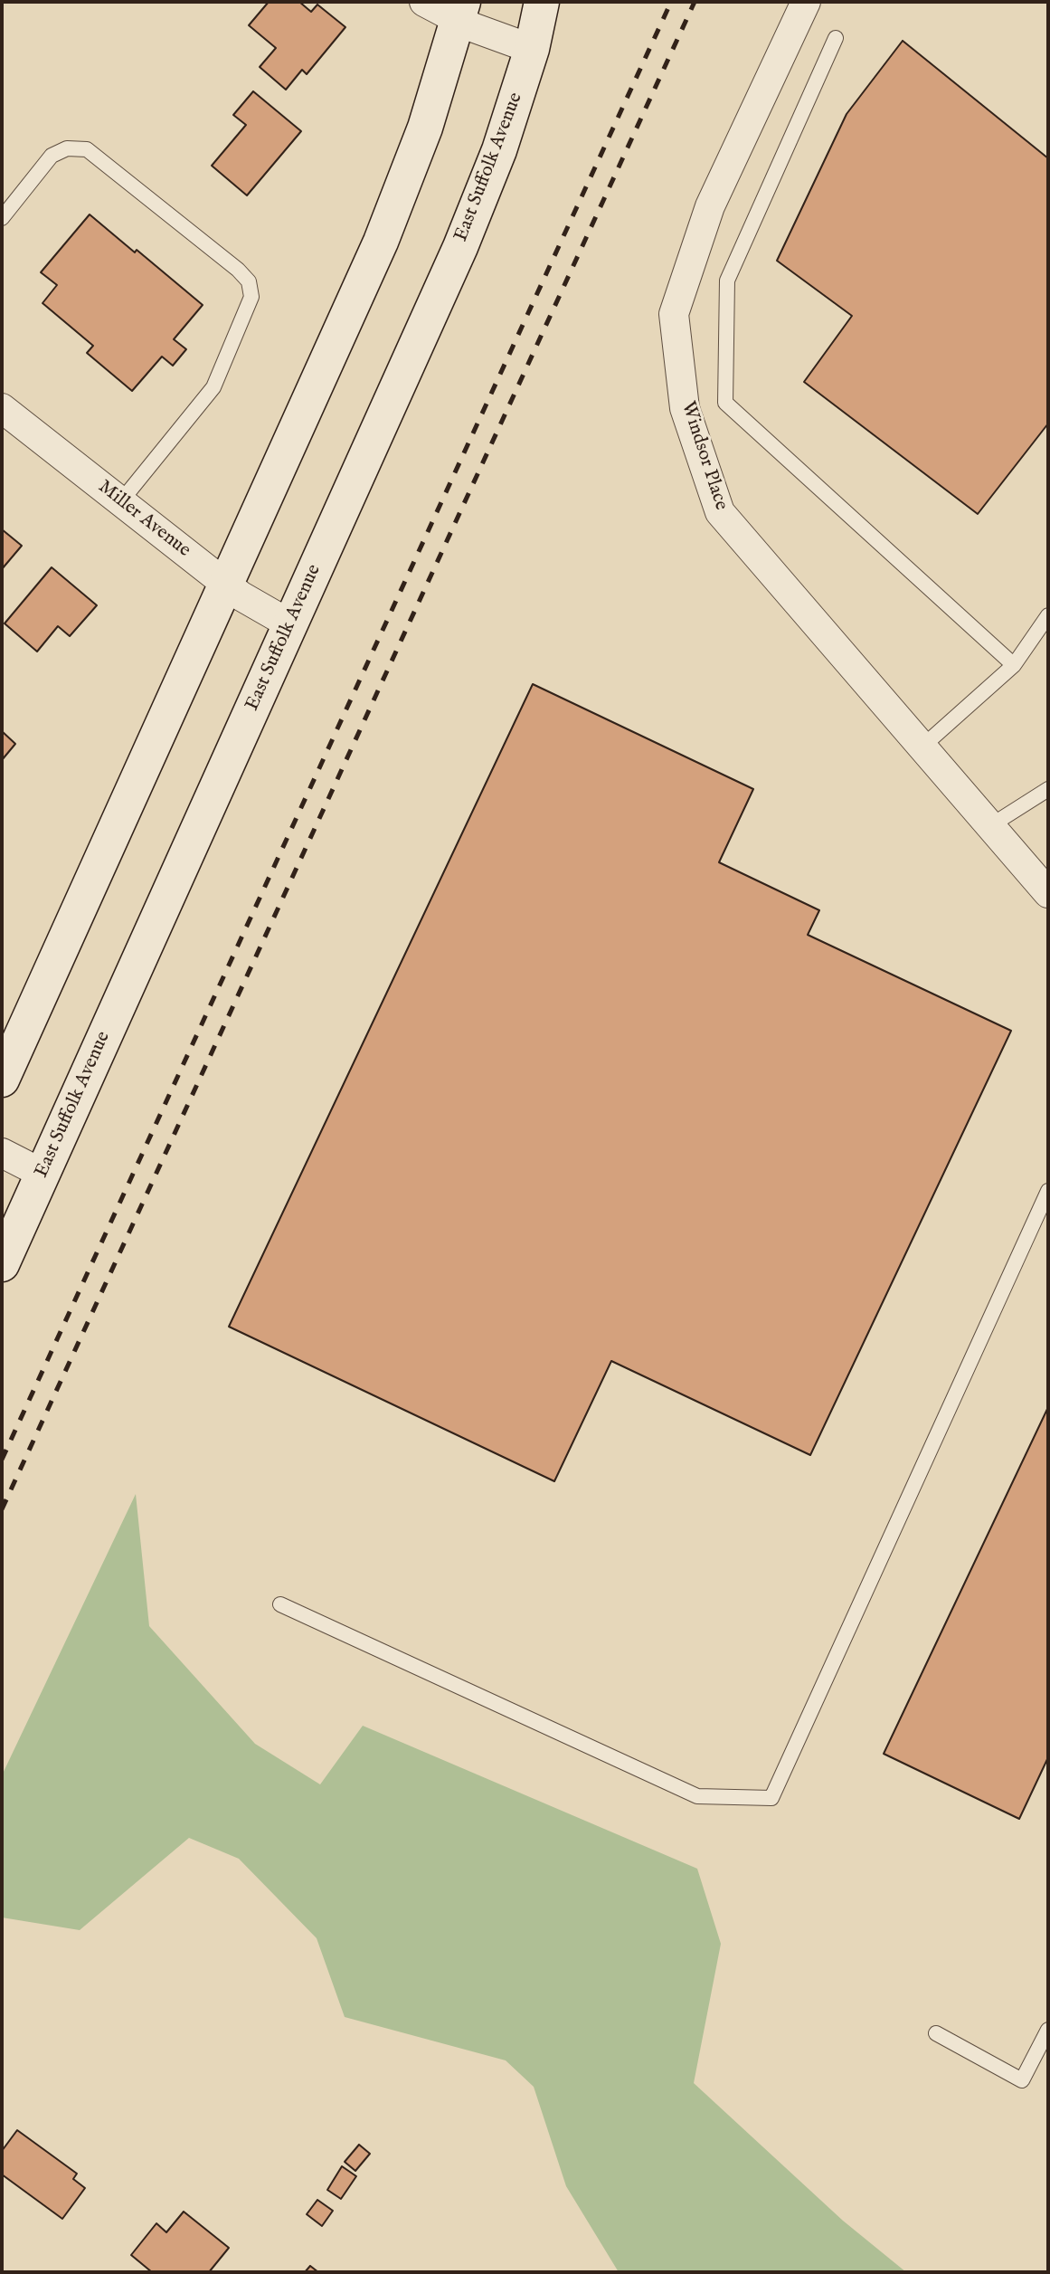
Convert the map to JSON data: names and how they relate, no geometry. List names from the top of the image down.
{
  "streets": {
    "main road": ["East Suffolk Avenue"],
    "street": ["Windsor Place", "Miller Avenue"]
  },
  "crossings": [
    ["East Suffolk Avenue", "Miller Avenue"]
  ]
}
